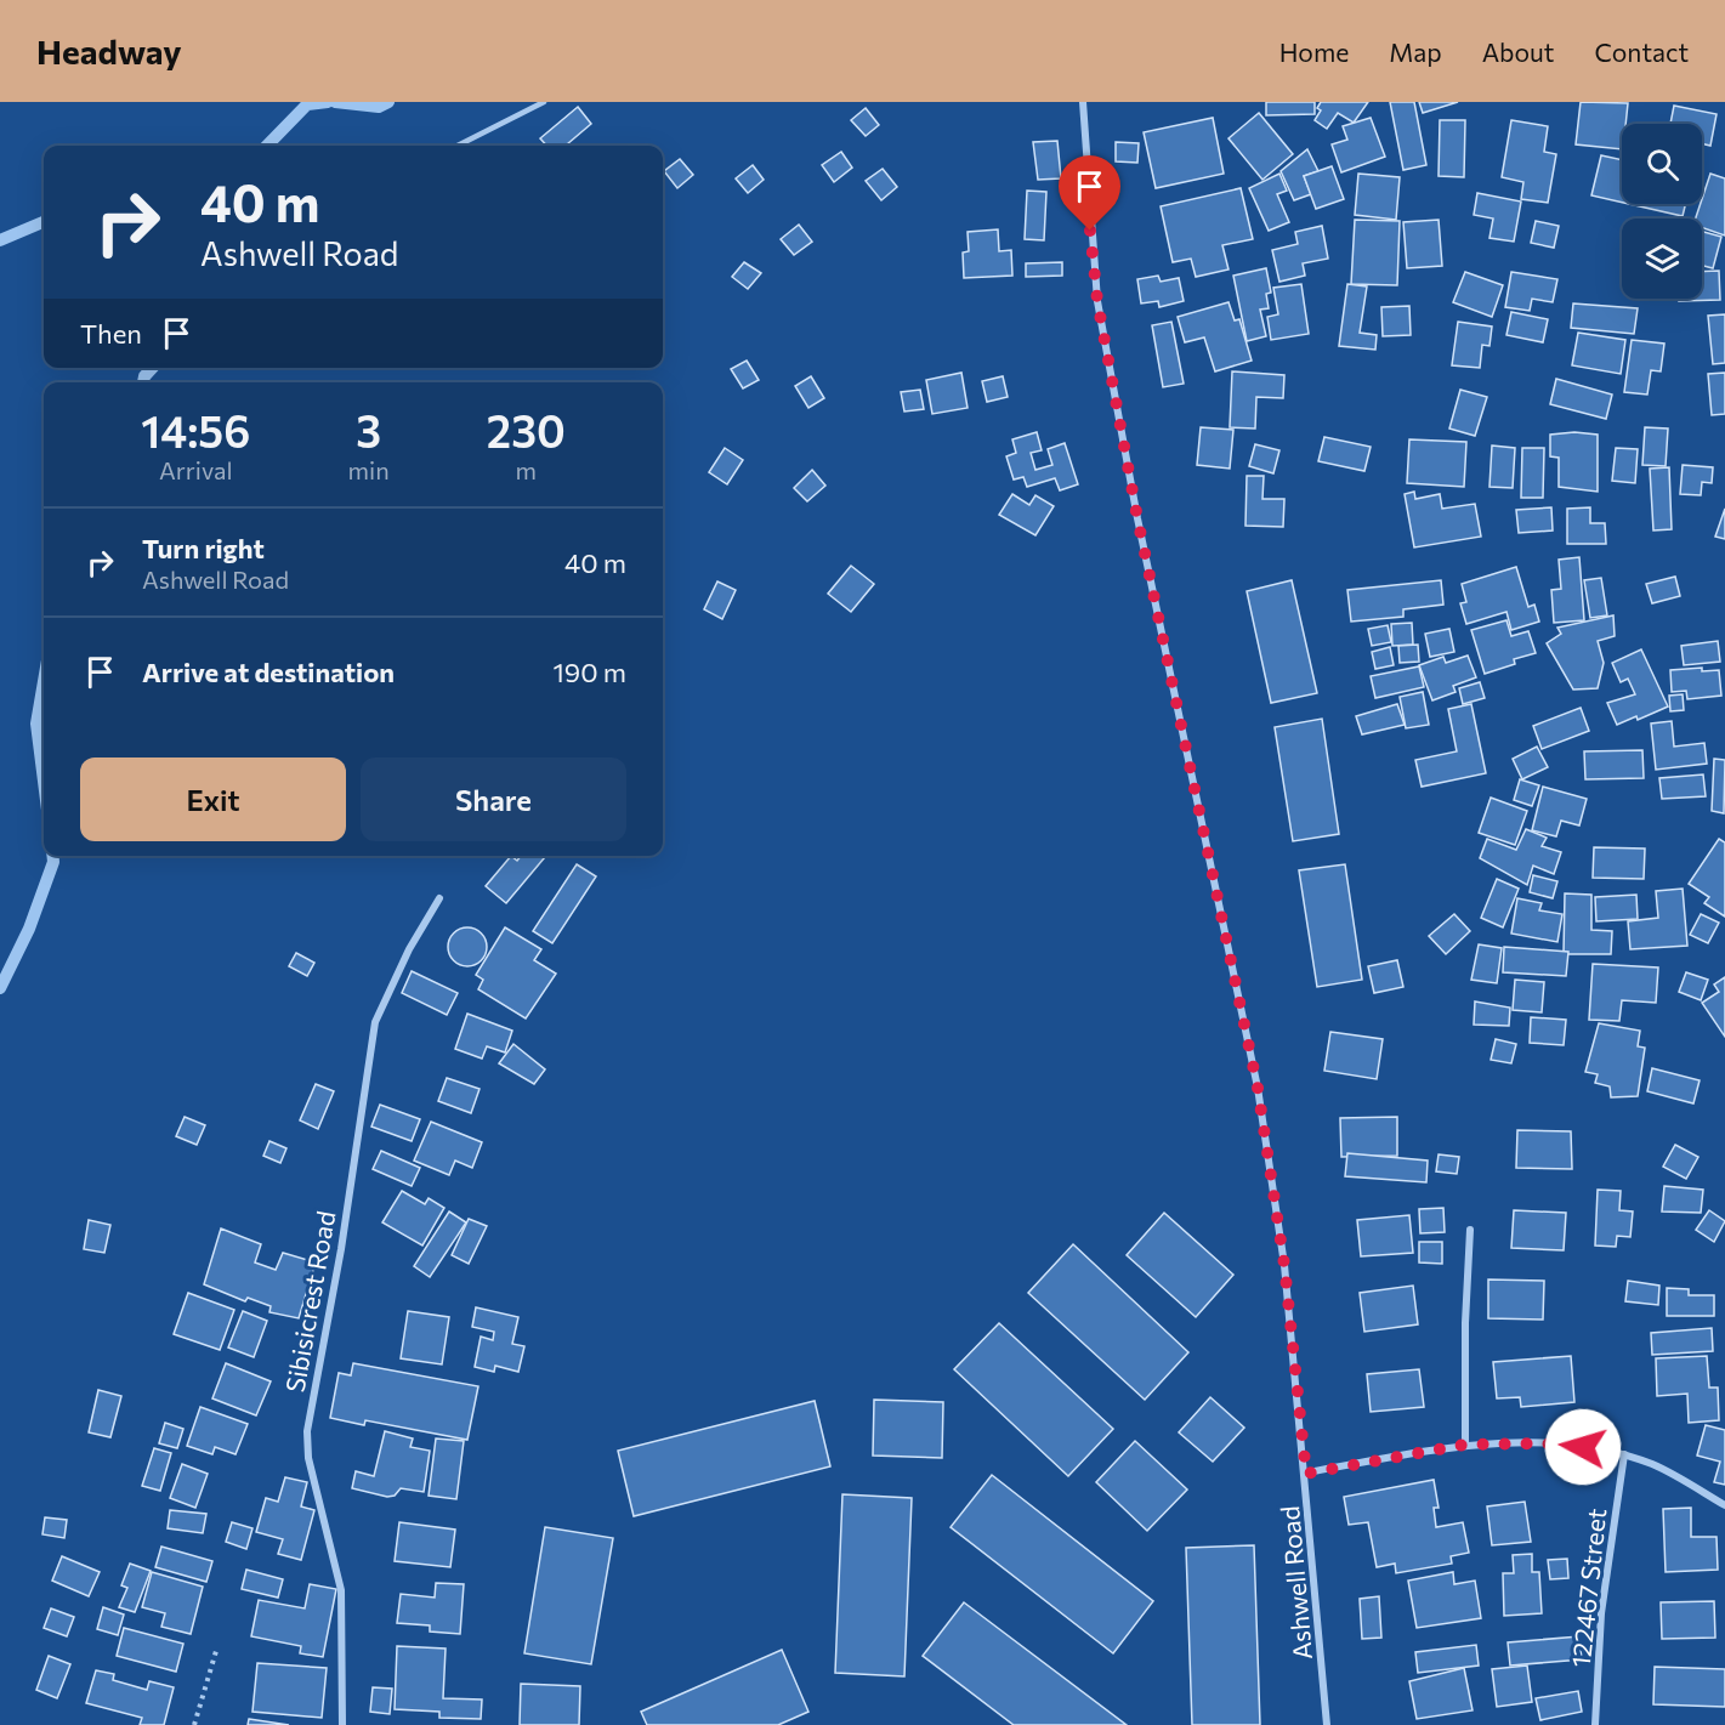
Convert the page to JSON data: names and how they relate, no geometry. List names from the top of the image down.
{
  "streets": {
    "street": ["Sibisicrest Road", "Ashwell Road", "122467 Street"]
  },
  "page": {
    "header": "Headway",
    "nav": [
      "Home",
      "Map",
      "About",
      "Contact"
    ],
    "turn": ["40 m", "Ashwell Road"],
    "then": "Then",
    "eta": [
      "14:56",
      "Arrival",
      "3",
      "min",
      "230",
      "m"
    ],
    "list": [
      {
        "name": "Turn right",
        "note": "Ashwell Road",
        "value": "40 m"
      },
      {
        "name": "Arrive at destination",
        "value": "190 m"
      }
    ],
    "buttons": ["Exit", "Share"]
  }
}
